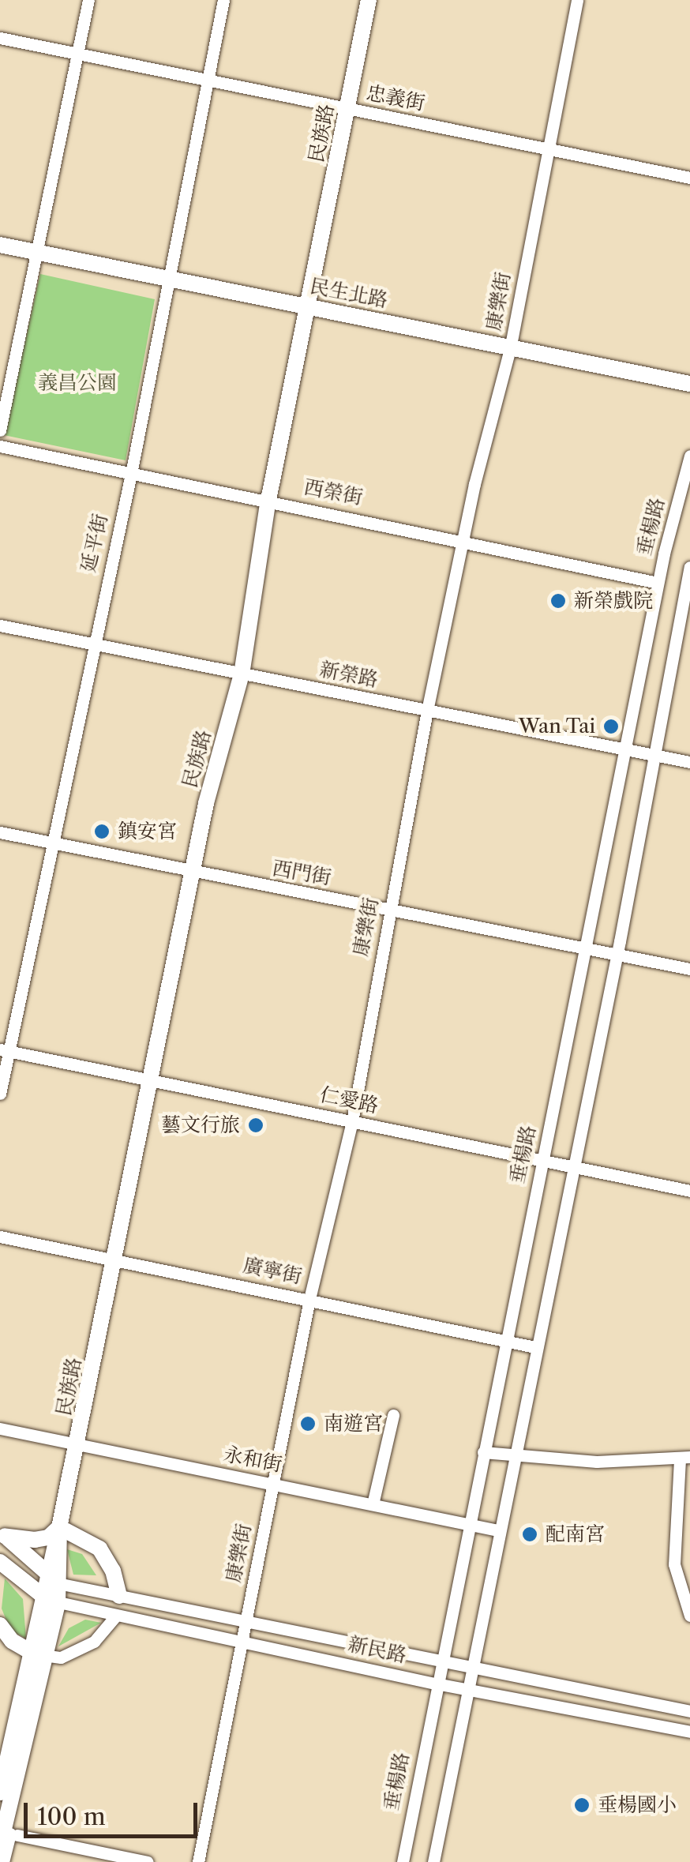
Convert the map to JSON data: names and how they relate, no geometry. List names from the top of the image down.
{
  "streets": {
    "main road": ["民族路", "民生北路"],
    "street": [
      "忠義街",
      "康樂街",
      "西榮街",
      "垂楊路",
      "延平街",
      "新榮路",
      "西門街",
      "仁愛路",
      "廣寧街",
      "永和街",
      "新民路"
    ]
  },
  "crossings": [
    ["忠義街", "民族路"],
    ["忠義街", "康樂街"],
    ["忠義街", "延平街"],
    ["民族路", "民生北路"],
    ["民族路", "西榮街"],
    ["民族路", "新榮路"],
    ["民族路", "西門街"],
    ["民族路", "仁愛路"],
    ["民族路", "廣寧街"],
    ["民族路", "永和街"],
    ["民族路", "新民路"],
    ["民生北路", "康樂街"],
    ["民生北路", "延平街"],
    ["康樂街", "西榮街"],
    ["康樂街", "新榮路"],
    ["康樂街", "西門街"],
    ["康樂街", "仁愛路"],
    ["康樂街", "廣寧街"],
    ["康樂街", "永和街"],
    ["康樂街", "新民路"],
    ["西榮街", "垂楊路"],
    ["西榮街", "延平街"],
    ["垂楊路", "新榮路"],
    ["垂楊路", "西門街"],
    ["垂楊路", "仁愛路"],
    ["垂楊路", "廣寧街"],
    ["垂楊路", "永和街"],
    ["垂楊路", "新民路"],
    ["延平街", "新榮路"],
    ["延平街", "西門街"],
    ["延平街", "仁愛路"]
  ],
  "parks": ["義昌公園"],
  "places": [
    "新榮戲院",
    "Wan Tai",
    "鎮安宮",
    "藝文行旅",
    "南遊宮",
    "配南宮",
    "垂楊國小"
  ],
  "scale_bar": "100 m"
}
